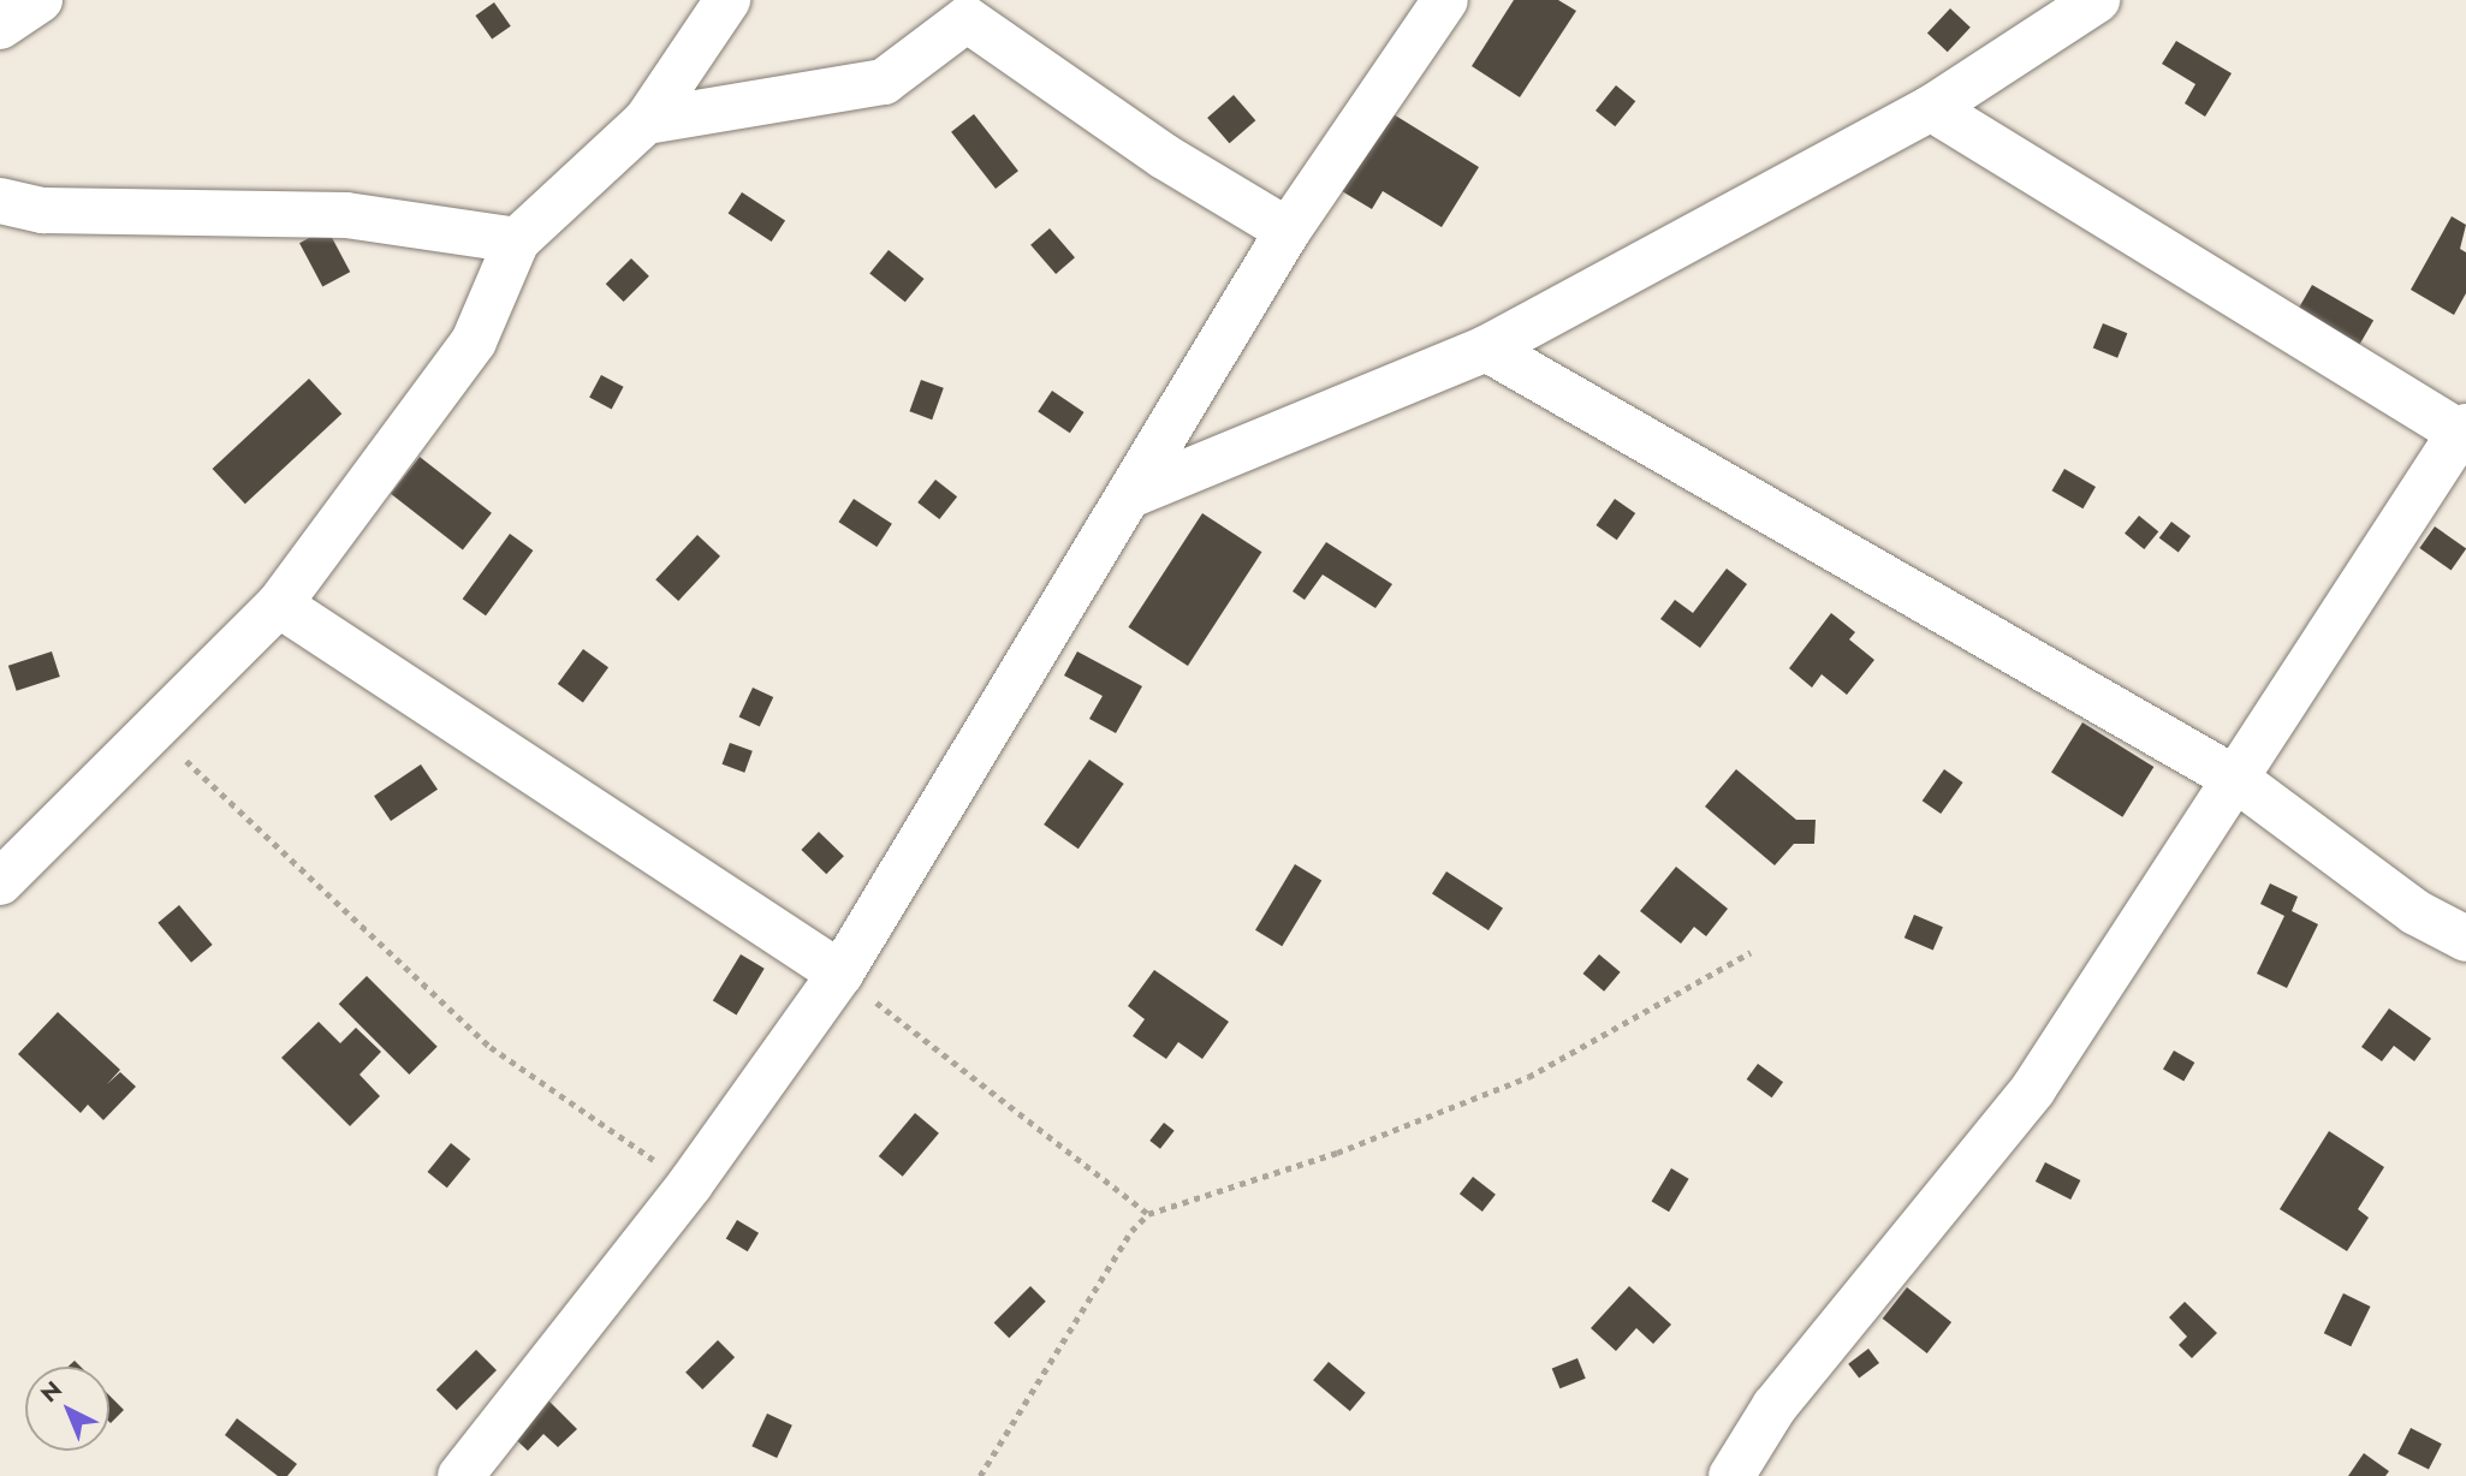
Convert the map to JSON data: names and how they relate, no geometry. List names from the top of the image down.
{
  "north": "top left"
}
